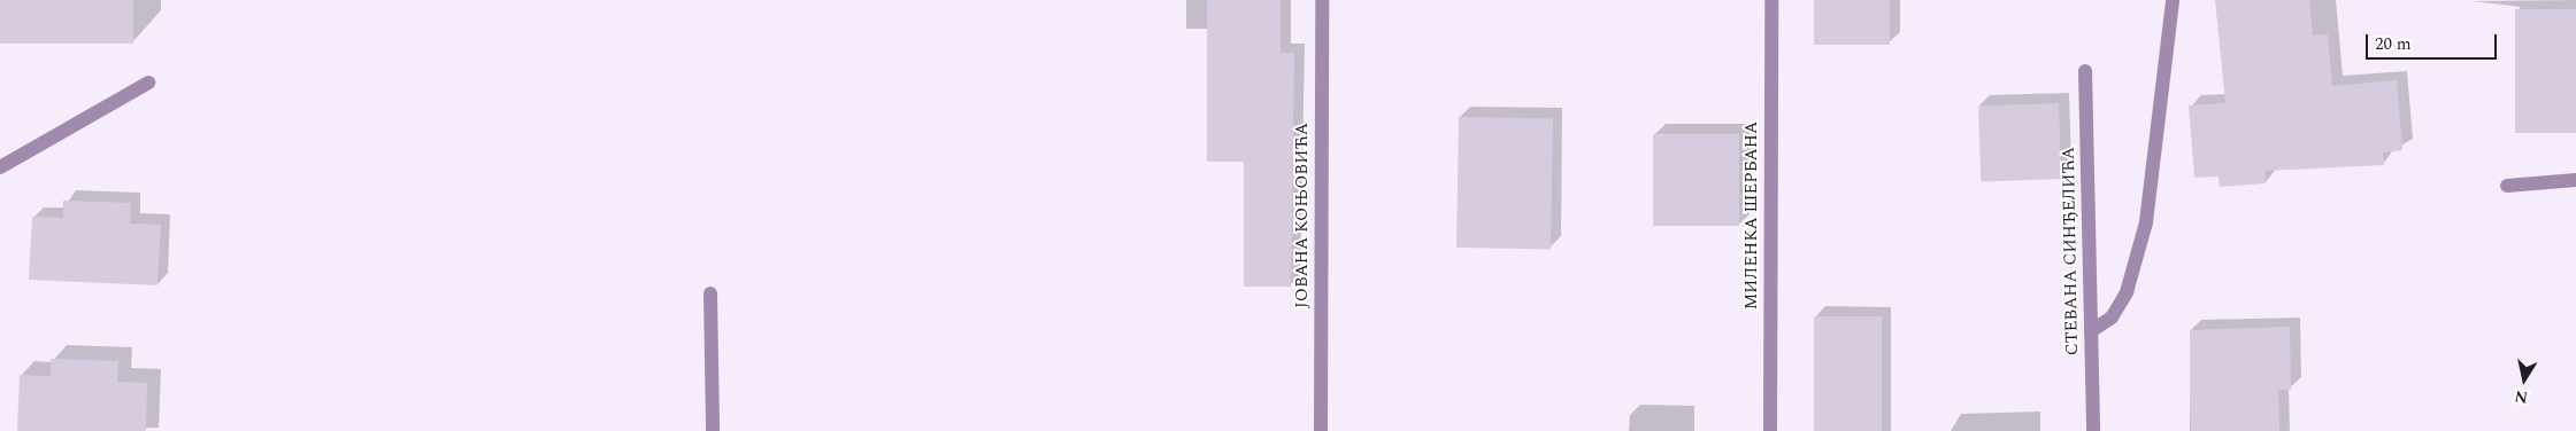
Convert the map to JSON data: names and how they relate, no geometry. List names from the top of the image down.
{
  "streets": {
    "street": ["ЈОВАНА КОЊОВИЋА", "МИЛЕНКА ШЕРБАНА", "СТЕВАНА СИНЂЕЛИЋА"]
  },
  "scale_bar": "20 m",
  "north": "bottom"
}
